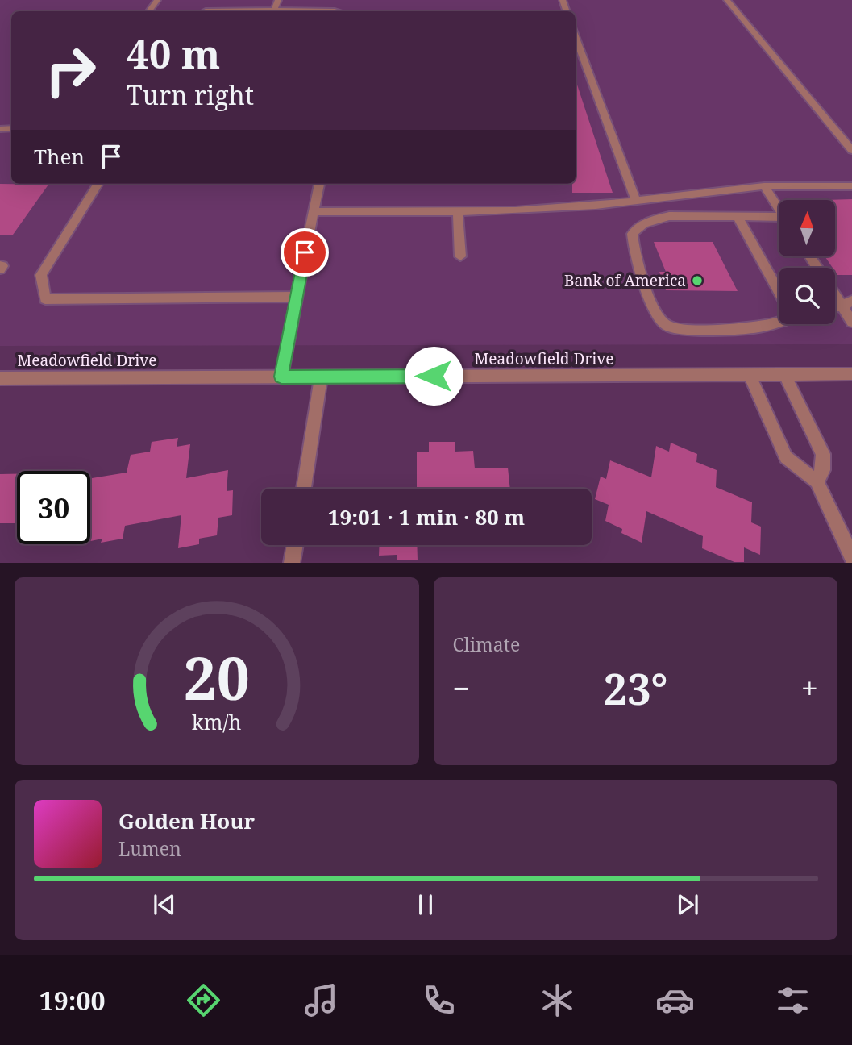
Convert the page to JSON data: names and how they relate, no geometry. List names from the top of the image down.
{
  "streets": {
    "street": ["Meadowfield Drive"]
  },
  "places": ["Bank of America"],
  "north": "top",
  "page": {
    "turn": ["40 m", "Turn right"],
    "then": "Then",
    "limit": "30",
    "trip": "19:01 · 1 min · 80 m",
    "tile": "Climate",
    "heat": ["−", "23°", "+"],
    "song": ["Golden Hour", "Lumen"],
    "tabs": "19:00",
    "gauge": ["20", "km/h"]
  }
}
